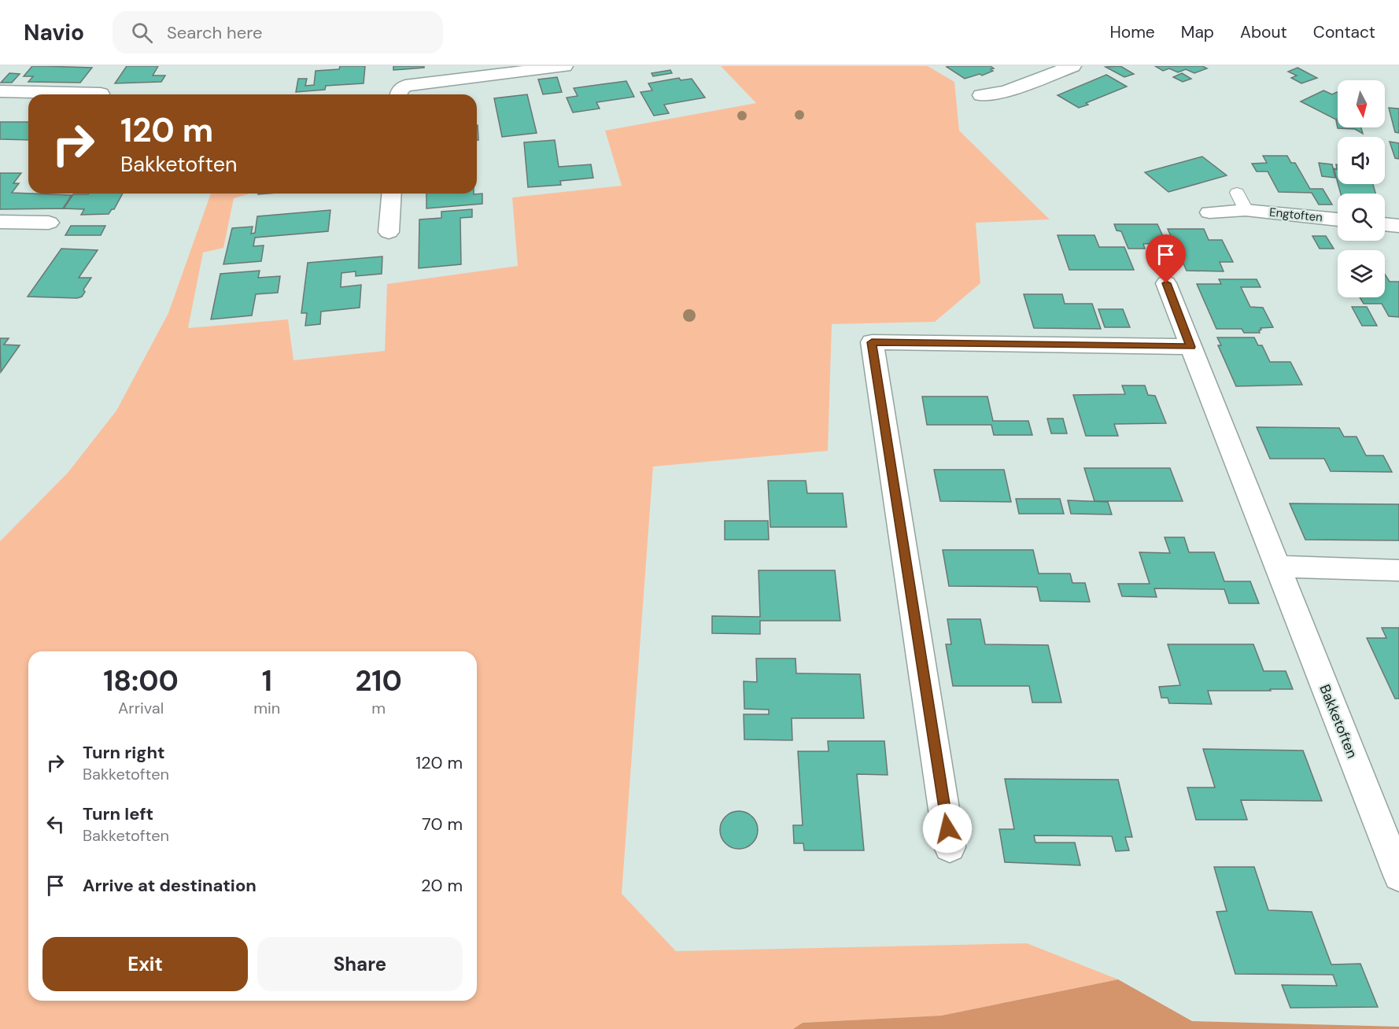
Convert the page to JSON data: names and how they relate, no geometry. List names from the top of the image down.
{
  "streets": {
    "street": ["Engtoften", "Bakketoften"]
  },
  "north": "bottom",
  "page": {
    "header": "Navio",
    "search": "Search here",
    "nav": [
      "Home",
      "Map",
      "About",
      "Contact"
    ],
    "turn": ["120 m", "Bakketoften"],
    "eta": [
      "18:00",
      "Arrival",
      "1",
      "min",
      "210",
      "m"
    ],
    "list": [
      {
        "name": "Turn right",
        "note": "Bakketoften",
        "value": "120 m"
      },
      {
        "name": "Turn left",
        "note": "Bakketoften",
        "value": "70 m"
      },
      {
        "name": "Arrive at destination",
        "value": "20 m"
      }
    ],
    "buttons": ["Exit", "Share"]
  }
}
